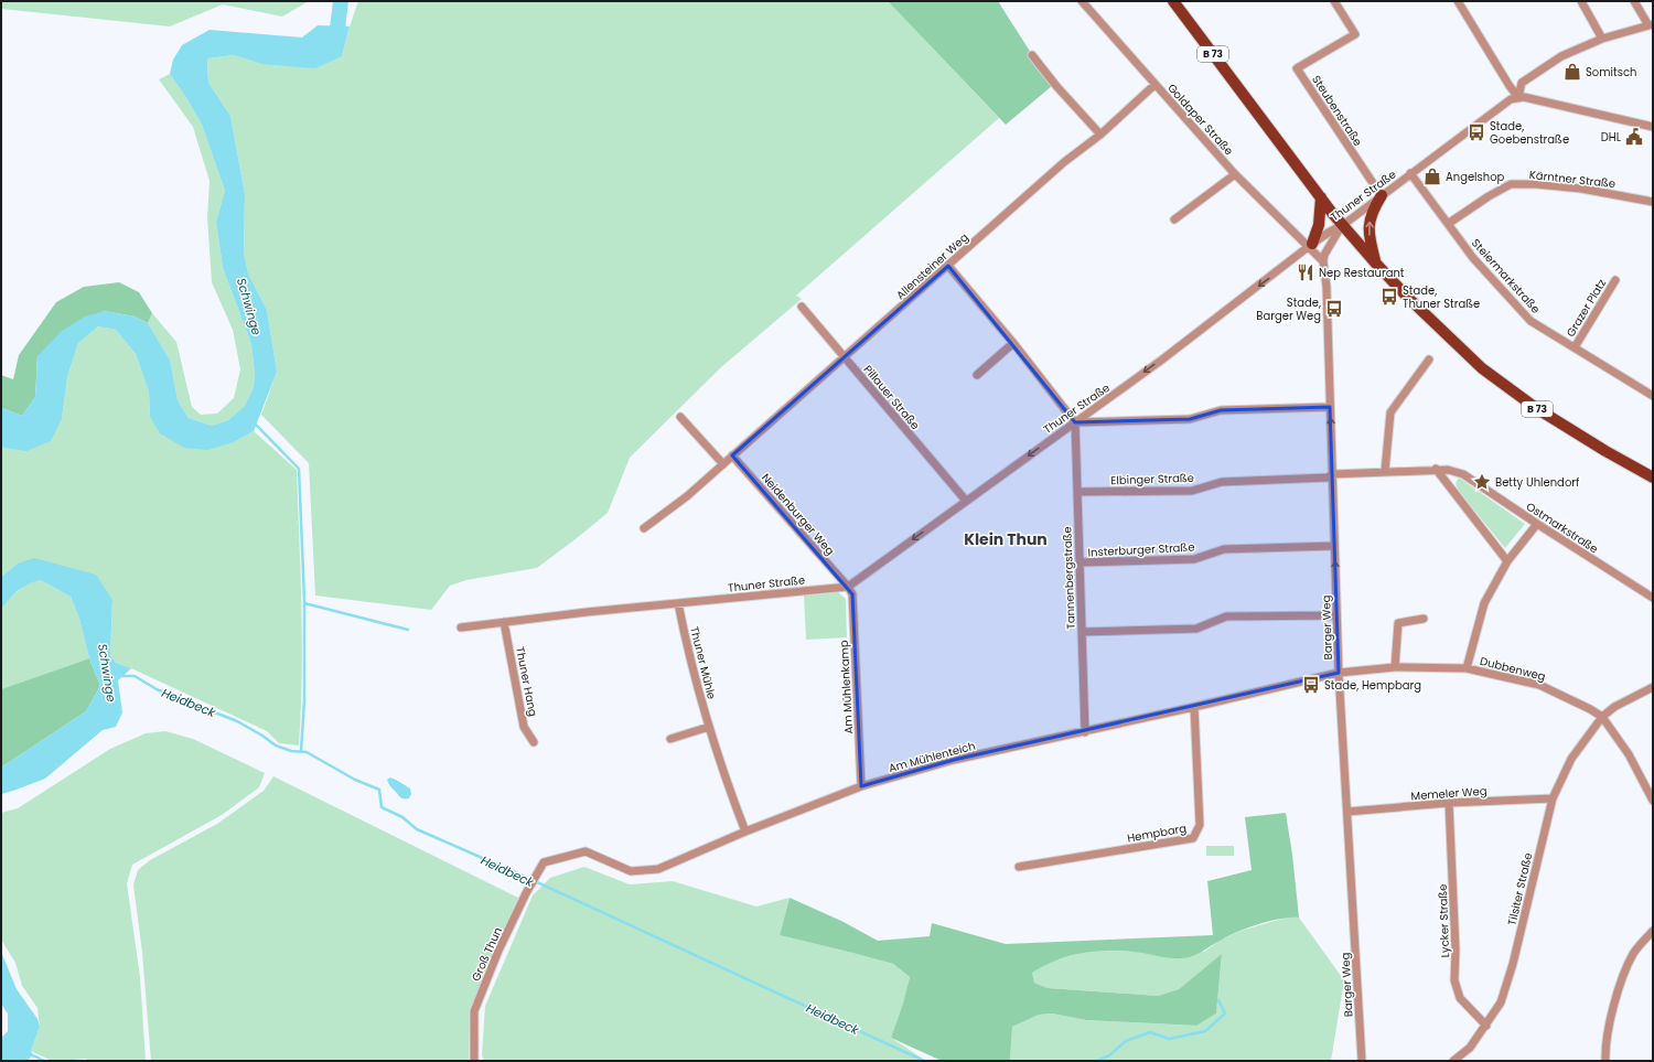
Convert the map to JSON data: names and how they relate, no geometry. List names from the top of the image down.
{
  "streets": {
    "main road": ["B 73"],
    "street": [
      "Steubenstraße",
      "Goldaper Straße",
      "Kärntner Straße",
      "Thuner Straße",
      "Allensteiner Weg",
      "Steiermarkstraße",
      "Grazer Platz",
      "Pillauer Straße",
      "Elbinger Straße",
      "Neidenburger Weg",
      "Ostmarkstraße",
      "Insterburger Straße",
      "Tannenbergstraße",
      "Barger Weg",
      "Thuner Mühle",
      "Dubbenweg",
      "Thuner Hang",
      "Am Mühlenkamp",
      "Am Mühlenteich",
      "Memeler Weg",
      "Hempbarg",
      "Tilsiter Straße",
      "Lycker Straße",
      "Groß Thun"
    ]
  },
  "crossings": [
    ["B 73", "Thuner Straße"],
    ["Steubenstraße", "Thuner Straße"],
    ["Goldaper Straße", "Thuner Straße"],
    ["Goldaper Straße", "Allensteiner Weg"],
    ["Goldaper Straße", "Barger Weg"],
    ["Kärntner Straße", "Steiermarkstraße"],
    ["Thuner Straße", "Steiermarkstraße"],
    ["Thuner Straße", "Pillauer Straße"],
    ["Thuner Straße", "Neidenburger Weg"],
    ["Thuner Straße", "Tannenbergstraße"],
    ["Thuner Straße", "Thuner Mühle"],
    ["Thuner Straße", "Thuner Hang"],
    ["Thuner Straße", "Am Mühlenkamp"],
    ["Allensteiner Weg", "Pillauer Straße"],
    ["Allensteiner Weg", "Neidenburger Weg"],
    ["Steiermarkstraße", "Grazer Platz"],
    ["Elbinger Straße", "Ostmarkstraße"],
    ["Elbinger Straße", "Tannenbergstraße"],
    ["Elbinger Straße", "Barger Weg"],
    ["Neidenburger Weg", "Am Mühlenkamp"],
    ["Ostmarkstraße", "Barger Weg"],
    ["Insterburger Straße", "Tannenbergstraße"],
    ["Insterburger Straße", "Barger Weg"],
    ["Tannenbergstraße", "Am Mühlenteich"],
    ["Barger Weg", "Dubbenweg"],
    ["Barger Weg", "Am Mühlenteich"],
    ["Barger Weg", "Memeler Weg"],
    ["Thuner Mühle", "Am Mühlenteich"],
    ["Dubbenweg", "Am Mühlenteich"],
    ["Dubbenweg", "Tilsiter Straße"],
    ["Am Mühlenkamp", "Am Mühlenteich"],
    ["Am Mühlenteich", "Hempbarg"],
    ["Am Mühlenteich", "Groß Thun"],
    ["Memeler Weg", "Tilsiter Straße"],
    ["Memeler Weg", "Lycker Straße"],
    ["Tilsiter Straße", "Lycker Straße"]
  ],
  "one_way": ["Thuner Straße"],
  "districts": ["Klein Thun"],
  "water": ["Schwinge", "Heidbeck"],
  "places": {
    "shop": ["Somitsch", "Angelshop"],
    "bus stop": [
      "Stade, Goebenstraße",
      "Stade, Thuner Straße",
      "Stade, Barger Weg",
      "Stade, Hempbarg"
    ],
    "public building": ["DHL"],
    "restaurant": ["Nep Restaurant"],
    "place": ["Betty Uhlendorf"]
  }
}
